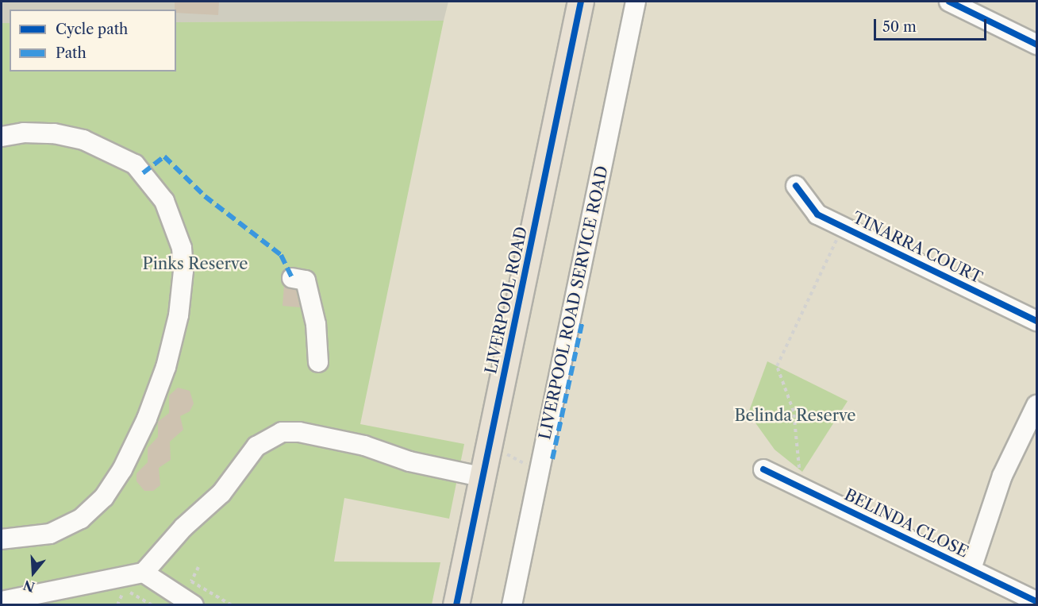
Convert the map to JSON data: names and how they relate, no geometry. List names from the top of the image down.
{
  "streets": {
    "main road": ["LIVERPOOL ROAD"],
    "street": ["TINARRA COURT", "LIVERPOOL ROAD SERVICE ROAD", "BELINDA CLOSE"]
  },
  "parks": ["Pinks Reserve", "Belinda Reserve"],
  "legend": ["Cycle path", "Path"],
  "scale_bar": "50 m",
  "north": "bottom"
}
